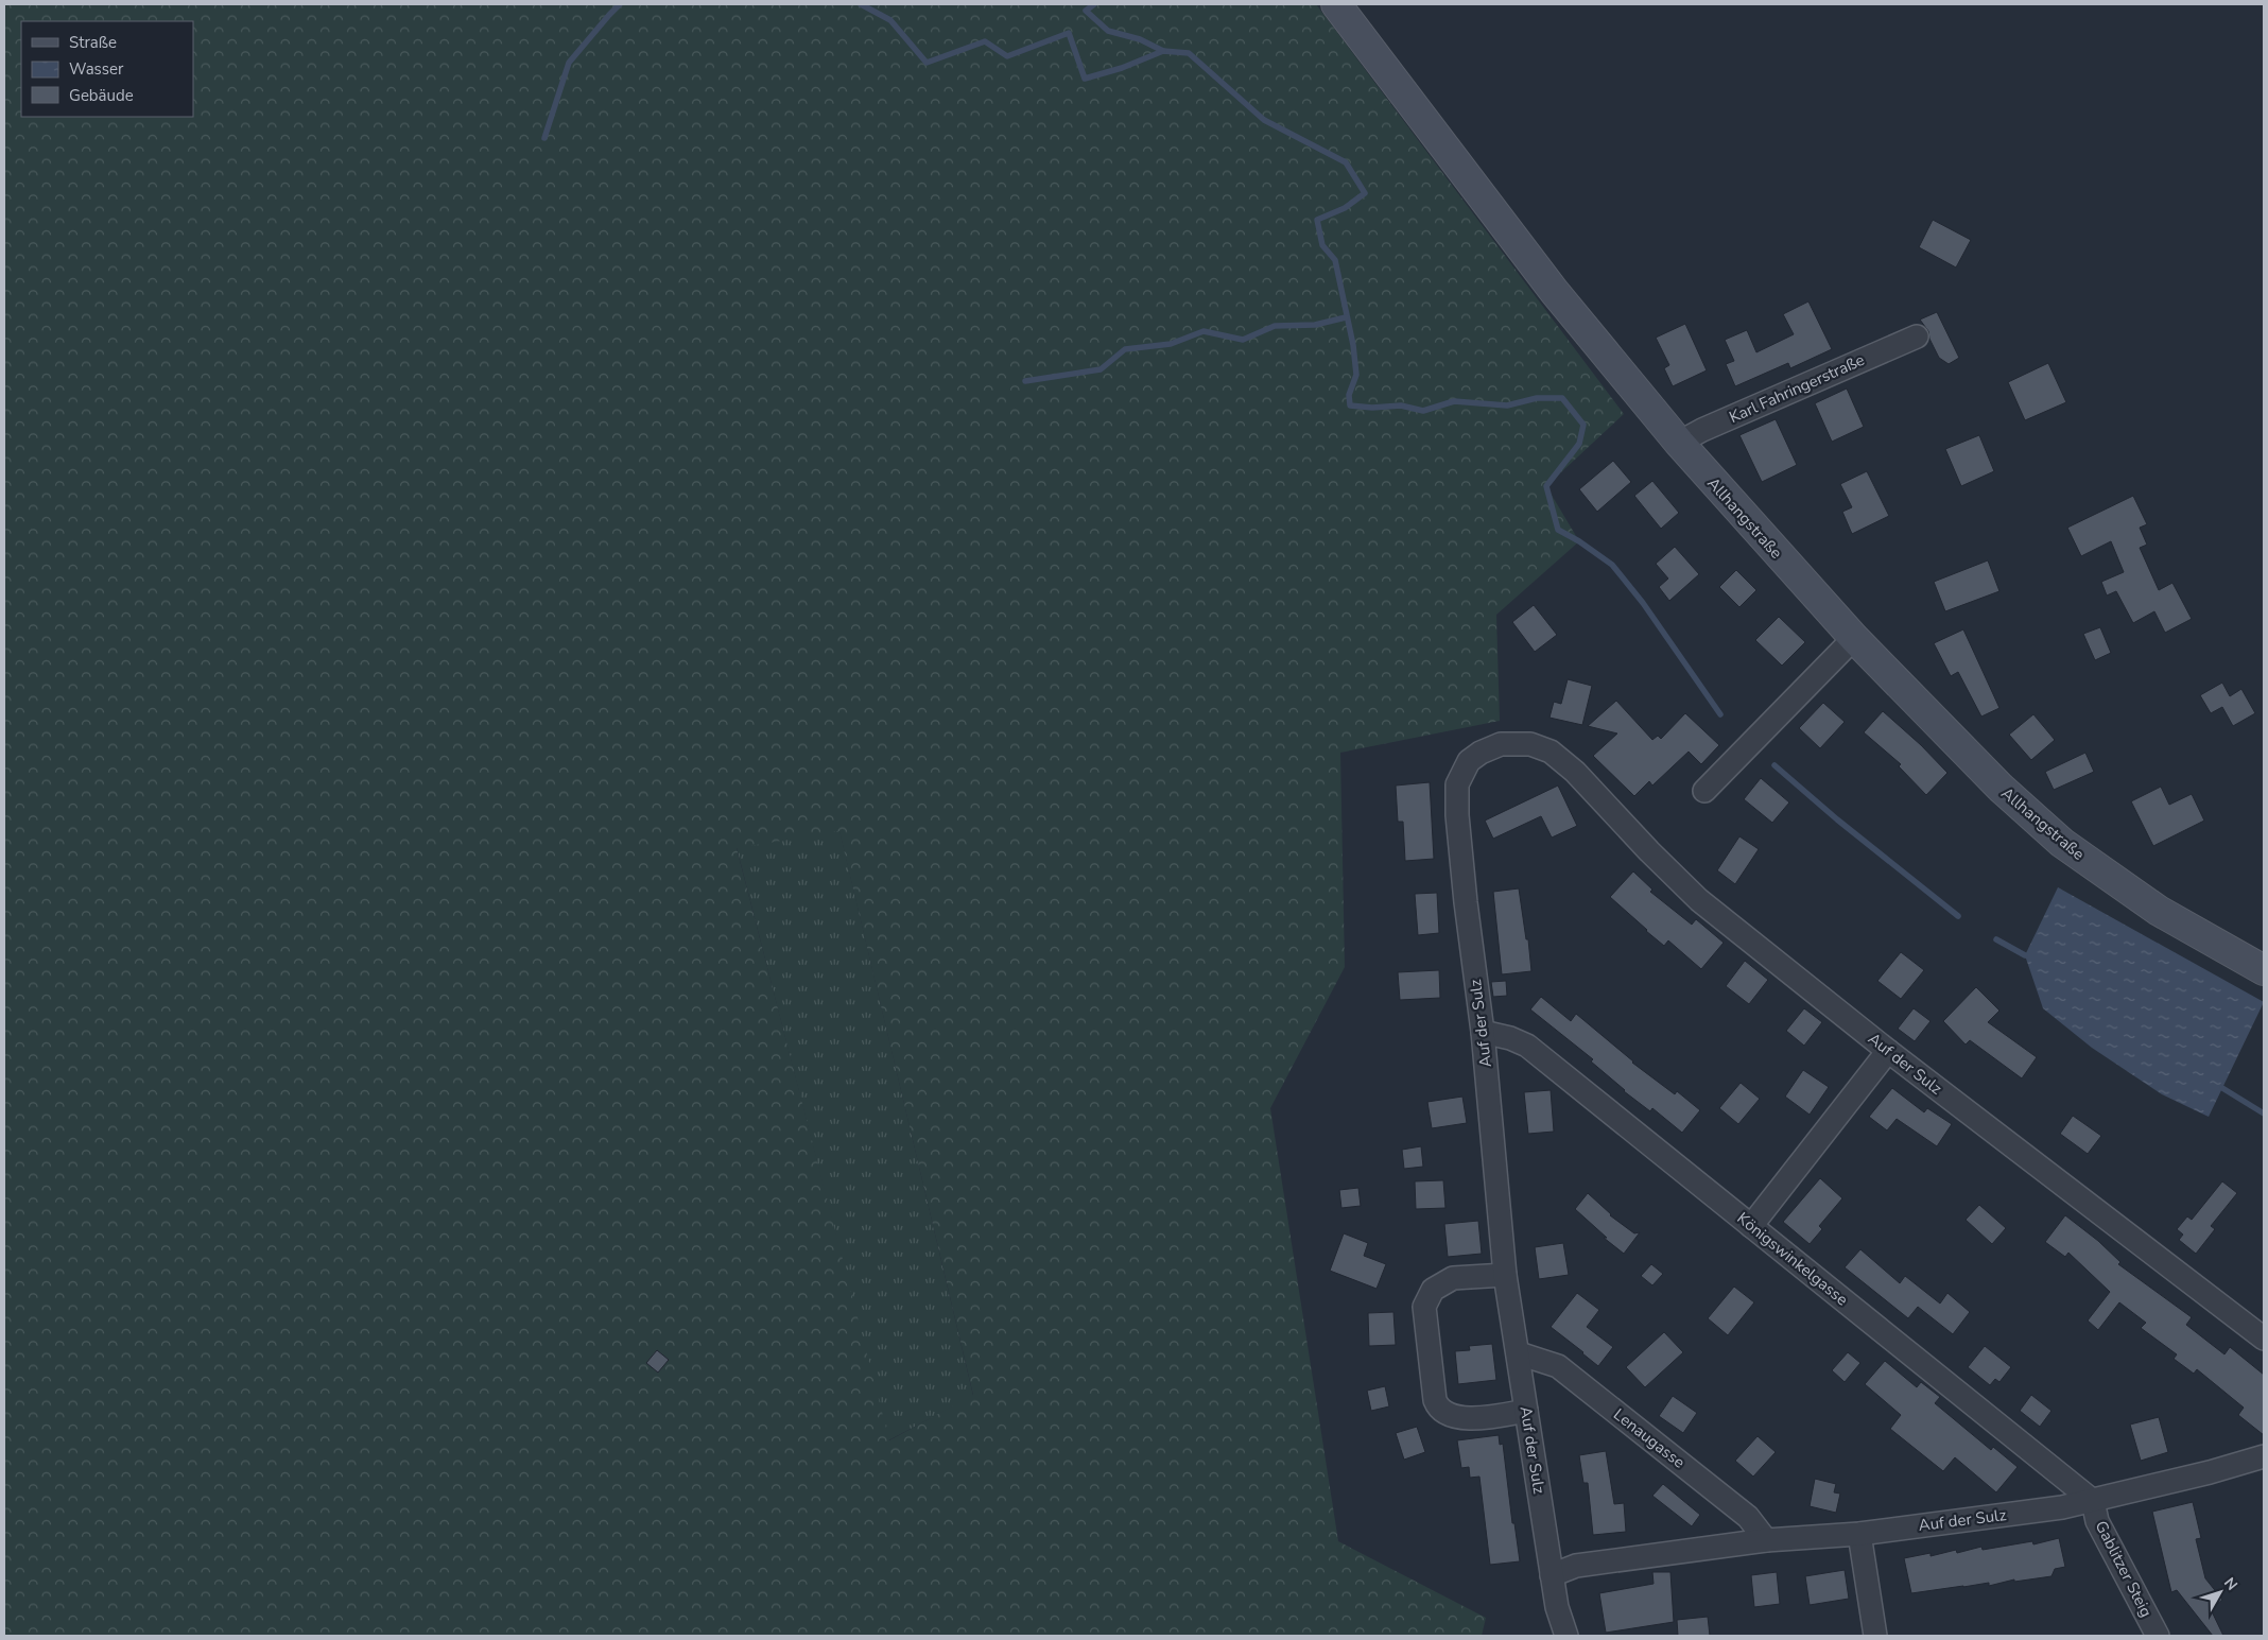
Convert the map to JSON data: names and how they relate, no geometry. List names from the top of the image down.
{
  "streets": {
    "street": [
      "Karl Fahringerstraße",
      "Allhangstraße",
      "Auf der Sulz",
      "Königswinkelgasse",
      "Lenaugasse",
      "Gablitzer Steig"
    ]
  },
  "crossings": [
    ["Karl Fahringerstraße", "Allhangstraße"],
    ["Auf der Sulz", "Königswinkelgasse"],
    ["Auf der Sulz", "Lenaugasse"],
    ["Auf der Sulz", "Gablitzer Steig"],
    ["Königswinkelgasse", "Gablitzer Steig"]
  ],
  "legend": ["Straße", "Wasser", "Gebäude"],
  "north": "top right"
}
